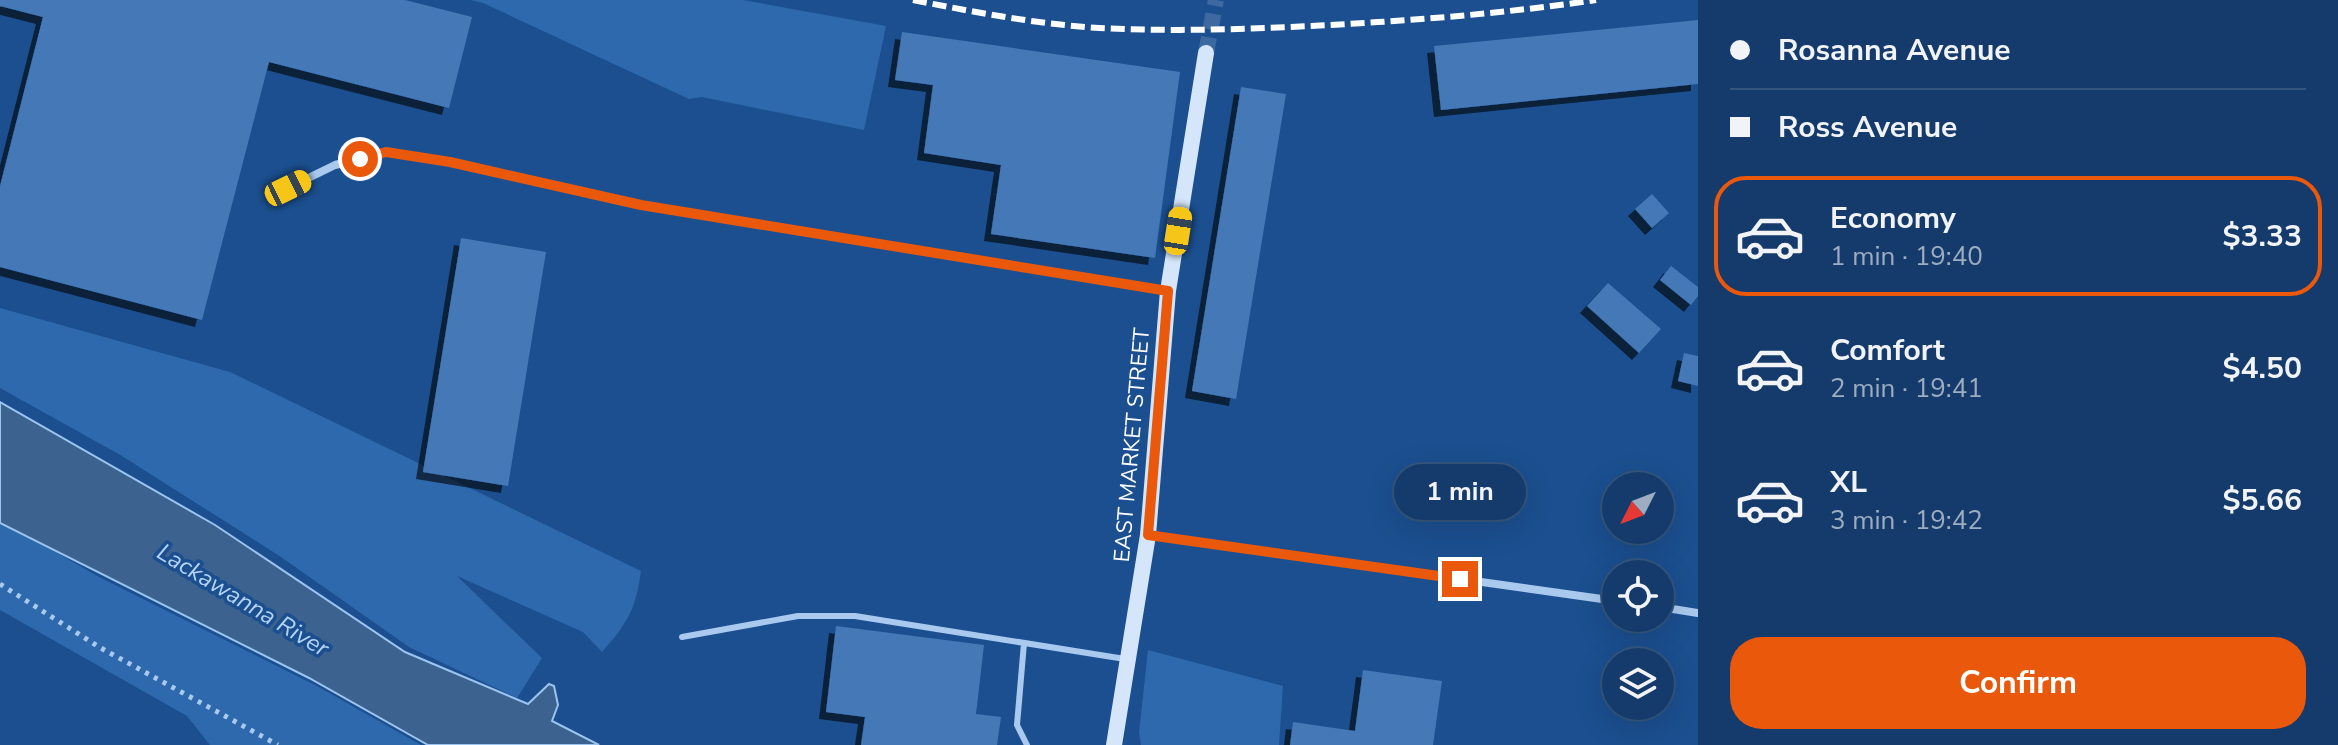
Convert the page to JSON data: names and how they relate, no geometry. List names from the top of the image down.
{
  "streets": {
    "street": ["EAST MARKET STREET"]
  },
  "water": ["Lackawanna River"],
  "north": "bottom left",
  "page": {
    "banner": ["Rosanna Avenue", "Ross Avenue"],
    "list": [
      {
        "name": "Economy",
        "note": "1 min · 19:40",
        "value": "$3.33"
      },
      {
        "name": "Comfort",
        "note": "2 min · 19:41",
        "value": "$4.50"
      },
      {
        "name": "XL",
        "note": "3 min · 19:42",
        "value": "$5.66"
      }
    ],
    "bubble": "1 min",
    "buttons": "Confirm"
  }
}
